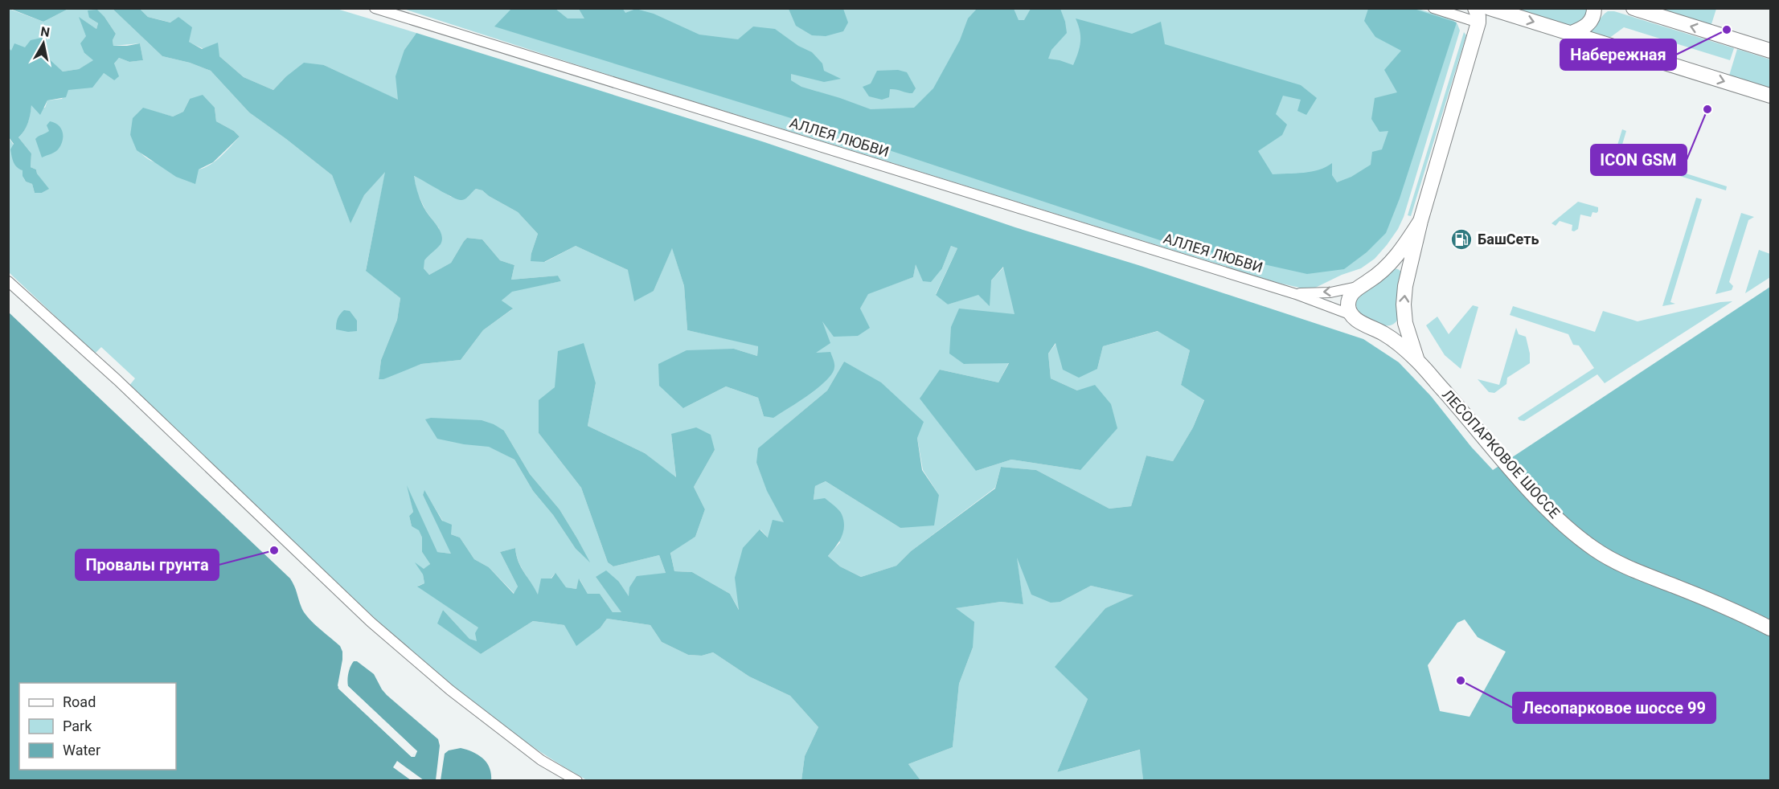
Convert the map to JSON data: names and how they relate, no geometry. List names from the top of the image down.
{
  "streets": {
    "main road": ["ЛЕСОПАРКОВОЕ ШОССЕ"],
    "street": ["АЛЛЕЯ ЛЮБВИ"]
  },
  "crossings": [
    ["АЛЛЕЯ ЛЮБВИ", "ЛЕСОПАРКОВОЕ ШОССЕ"]
  ],
  "places": {
    "other": [
      "Набережная",
      "ICON GSM",
      "Провалы грунта",
      "Лесопарковое шоссе 99"
    ],
    "fuel station": ["БашСеть"]
  },
  "legend": ["Road", "Park", "Water"],
  "north": "top"
}
